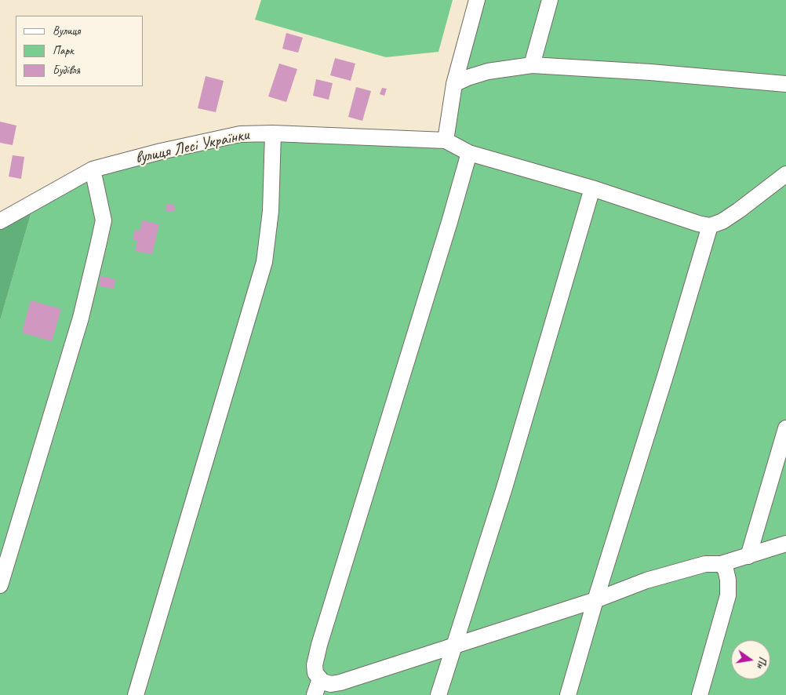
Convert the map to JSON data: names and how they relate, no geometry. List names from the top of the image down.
{
  "streets": {
    "street": ["вулиця Лесі Українки"]
  },
  "legend": ["Вулиця", "Парк", "Будівля"],
  "north": "right"
}
